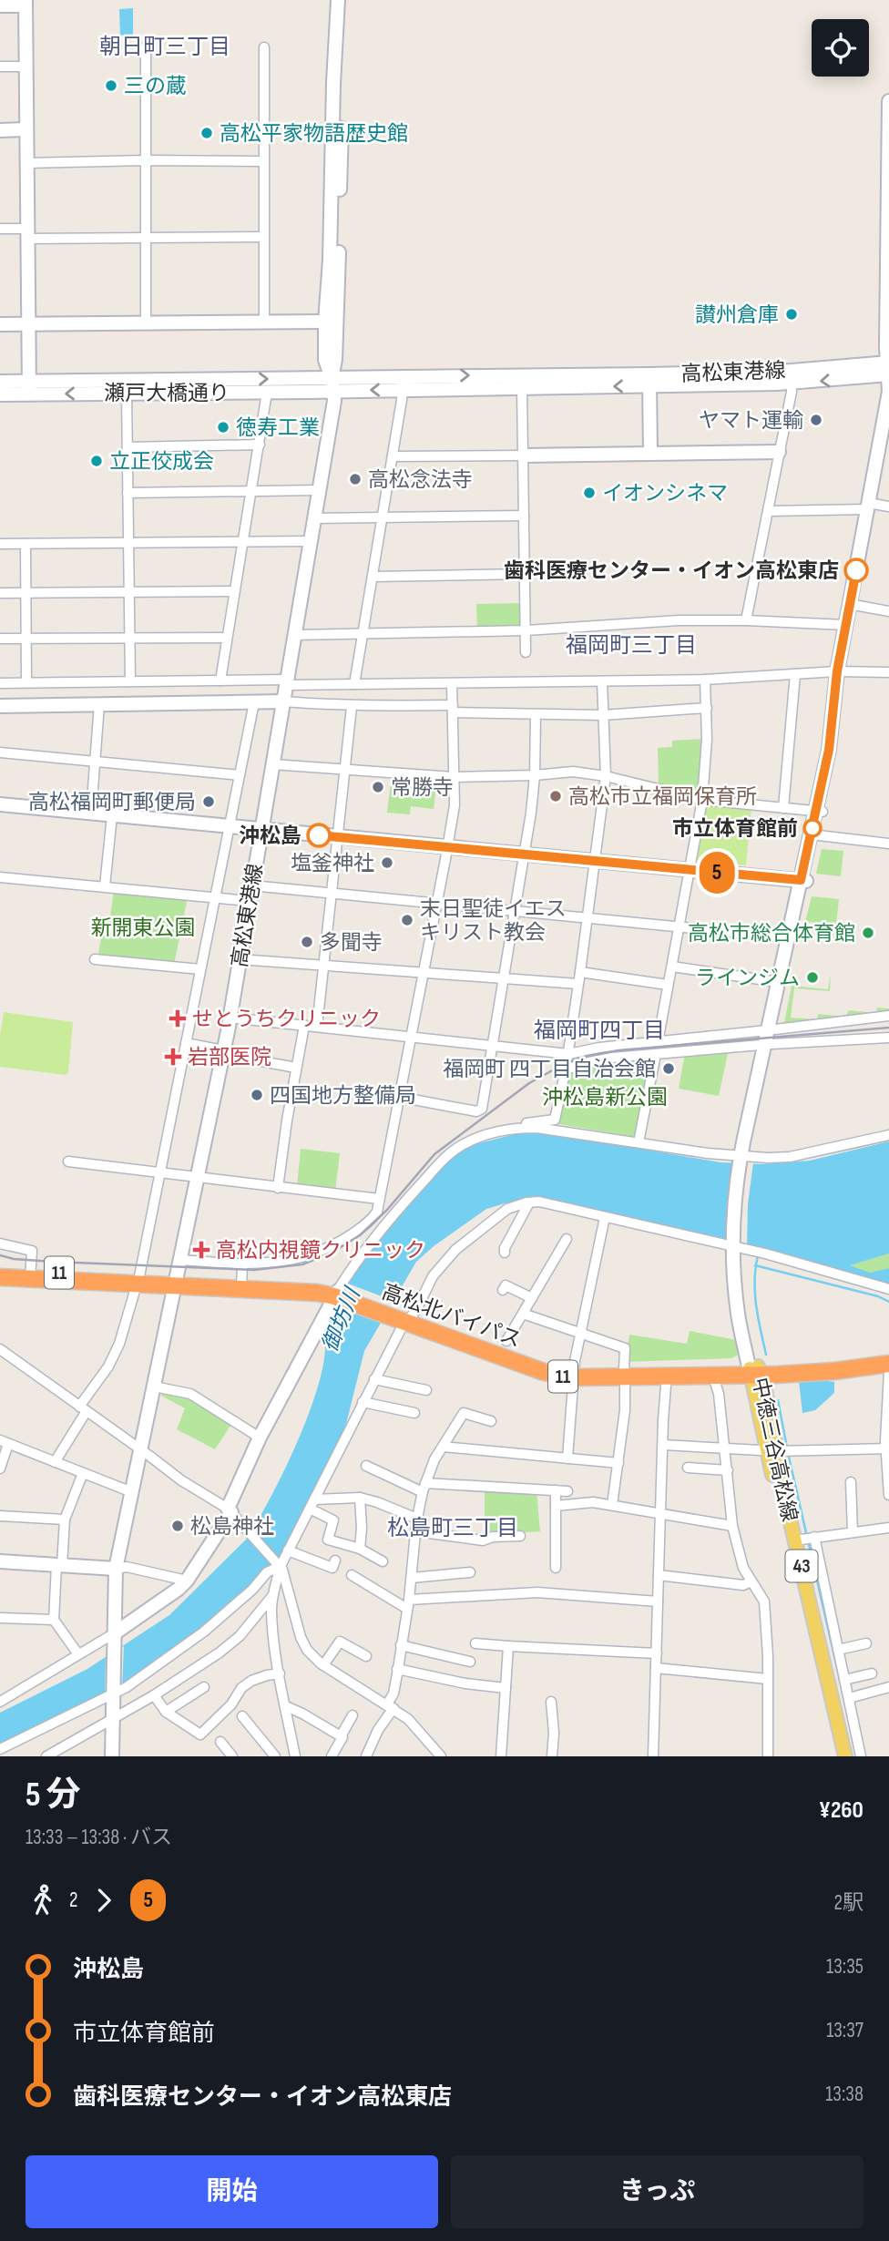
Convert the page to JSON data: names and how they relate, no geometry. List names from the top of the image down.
{
  "streets": {
    "highway": ["11", "高松北バイパス"],
    "main road": ["中徳三谷高松線", "43"],
    "street": ["高松東港線", "瀬戸大橋通り"]
  },
  "crossings": [
    ["高松東港線", "瀬戸大橋通り"],
    ["高松東港線", "高松北バイパス"],
    ["高松北バイパス", "中徳三谷高松線"]
  ],
  "districts": [
    "朝日町三丁目",
    "福岡町三丁目",
    "福岡町四丁目",
    "松島町三丁目"
  ],
  "water": ["御坊川"],
  "parks": ["新開東公園", "沖松島新公園"],
  "places": {
    "other": [
      "三の蔵",
      "高松平家物語歴史館",
      "讃州倉庫",
      "ヤマト運輸",
      "徳寿工業",
      "立正佼成会",
      "高松念法寺",
      "イオンシネマ",
      "歯科医療センター・イオン高松東店",
      "常勝寺",
      "高松市立福岡保育所",
      "高松福岡町郵便局",
      "市立体育館前",
      "沖松島",
      "塩釜神社",
      "末日聖徒イエス キリスト教会",
      "高松市総合体育館",
      "多聞寺",
      "ラインジム",
      "福岡町 四丁目自治会館",
      "四国地方整備局",
      "松島神社"
    ],
    "health": ["せとうちクリニック", "岩部医院", "高松内視鏡クリニック"]
  },
  "lines": ["bus line 5"],
  "page": {
    "on_map": "5",
    "heading": ["5 分", "13:33 – 13:38 · バス", "¥260"],
    "legs": ["2", "5", "2駅"],
    "list": [
      {
        "name": "沖松島",
        "value": "13:35"
      },
      {
        "name": "市立体育館前",
        "value": "13:37"
      },
      {
        "name": "歯科医療センター・イオン高松東店",
        "value": "13:38"
      }
    ],
    "buttons": ["開始", "きっぷ"]
  }
}
